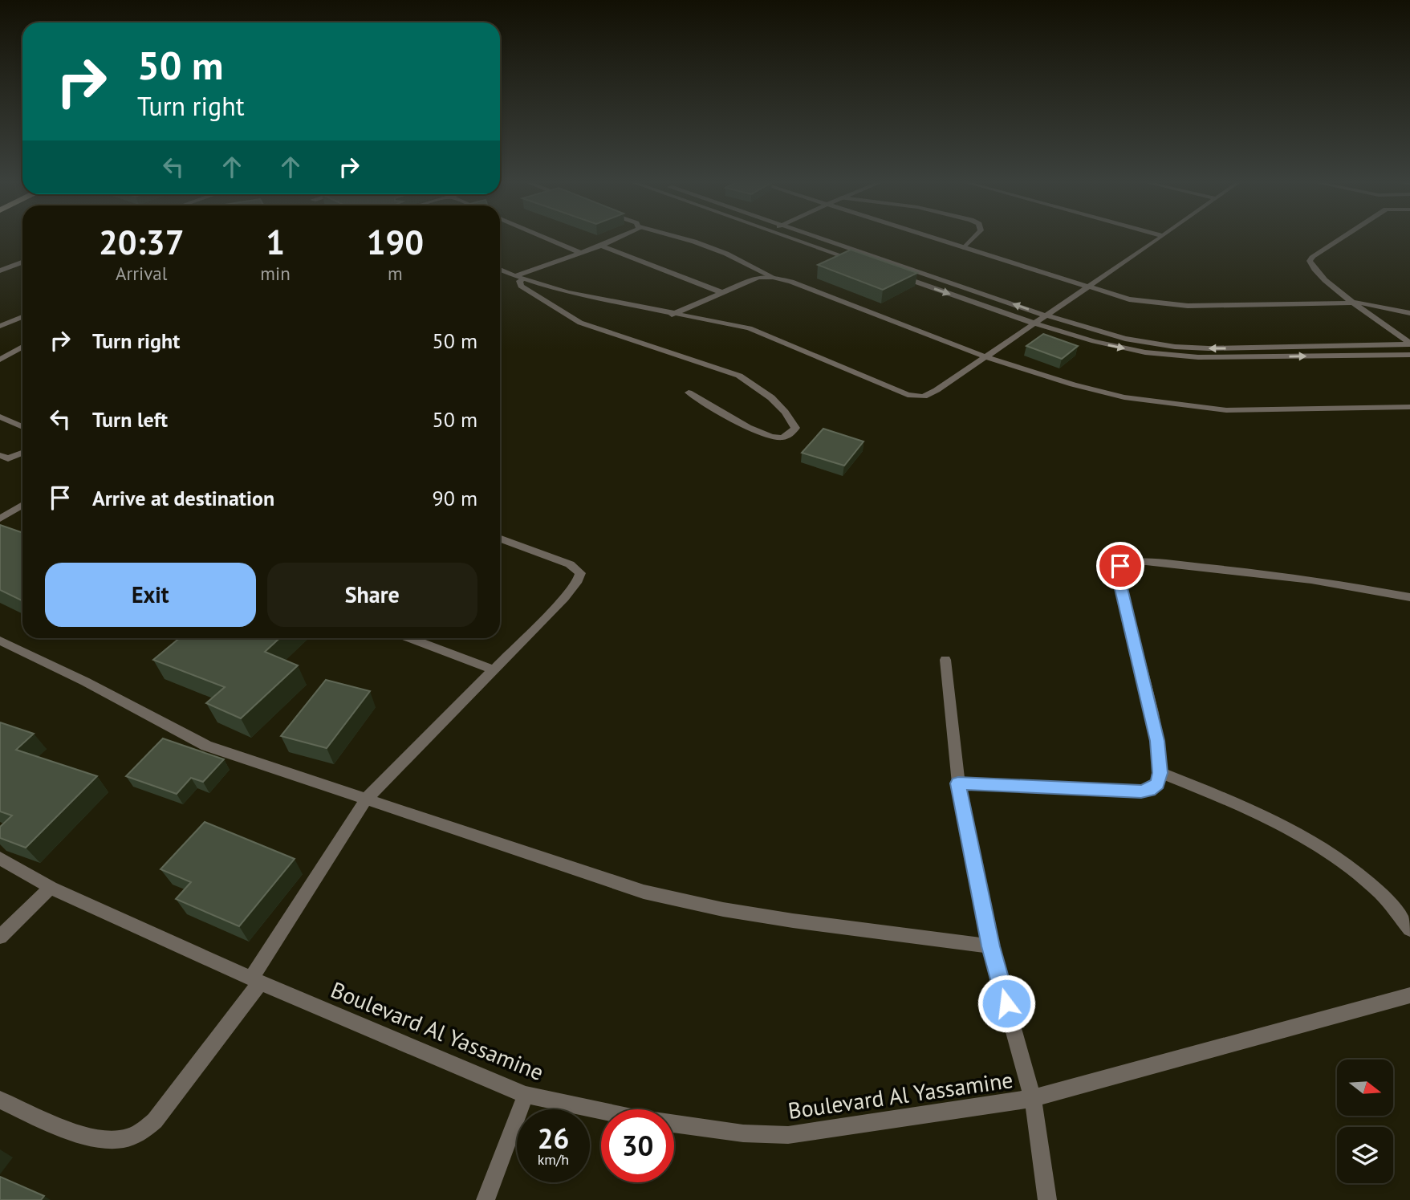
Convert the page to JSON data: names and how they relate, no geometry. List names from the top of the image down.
{
  "streets": {
    "street": ["Boulevard Al Yassamine"]
  },
  "north": "right",
  "page": {
    "turn": ["50 m", "Turn right"],
    "eta": [
      "20:37",
      "Arrival",
      "1",
      "min",
      "190",
      "m"
    ],
    "list": [
      {
        "name": "Turn right",
        "value": "50 m"
      },
      {
        "name": "Turn left",
        "value": "50 m"
      },
      {
        "name": "Arrive at destination",
        "value": "90 m"
      }
    ],
    "buttons": ["Exit", "Share"],
    "speed": "26 km/h",
    "limit": "30"
  }
}
